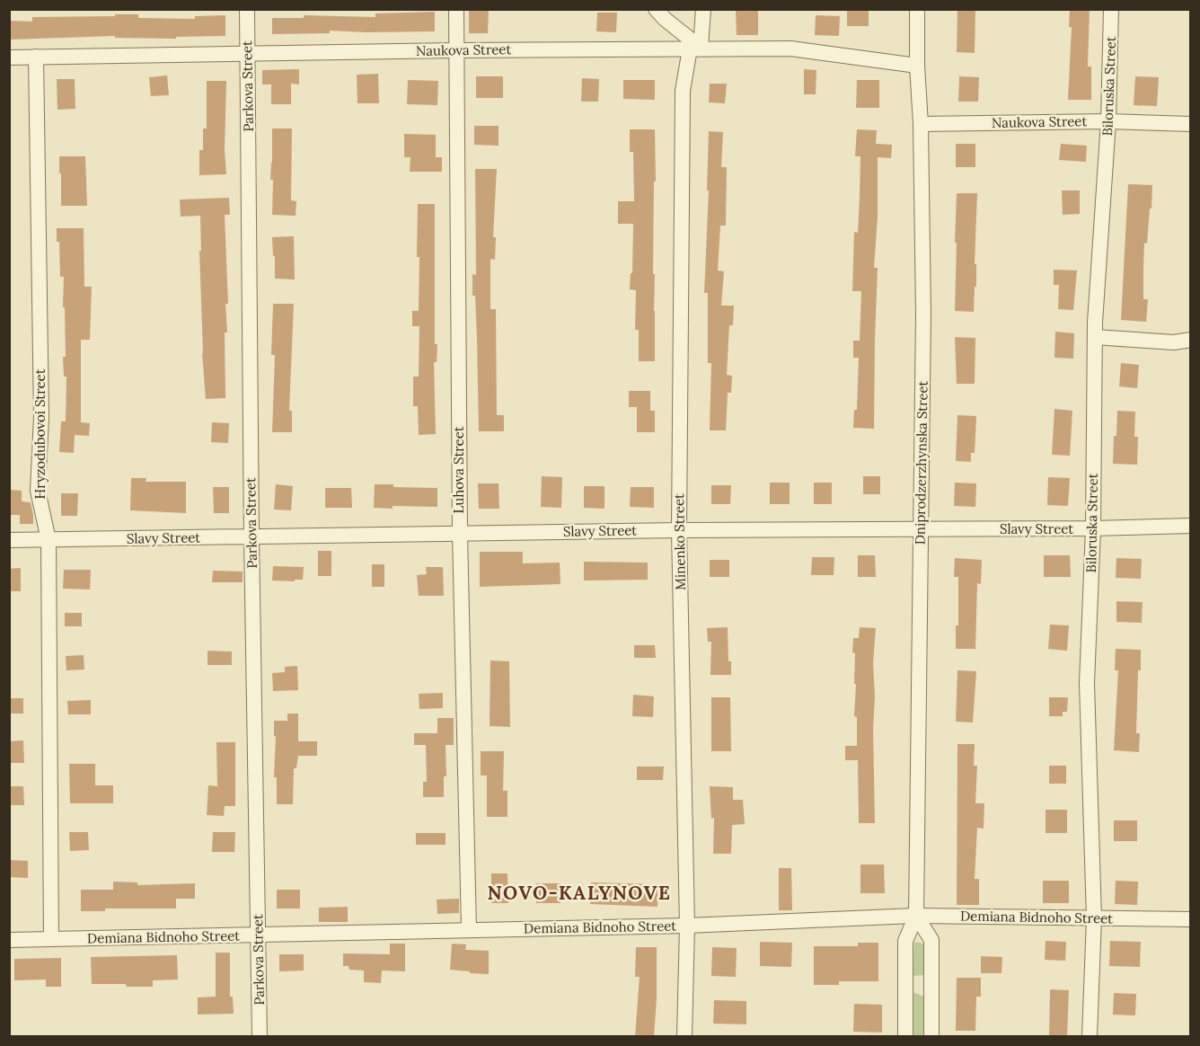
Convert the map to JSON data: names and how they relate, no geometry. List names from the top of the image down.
{
  "streets": {
    "street": [
      "Naukova Street",
      "Parkova Street",
      "Biloruska Street",
      "Hryzodubovoi Street",
      "Dniprodzerzhynska Street",
      "Luhova Street",
      "Slavy Street",
      "Minenko Street",
      "Demiana Bidnoho Street"
    ]
  },
  "crossings": [
    ["Naukova Street", "Parkova Street"],
    ["Naukova Street", "Biloruska Street"],
    ["Naukova Street", "Hryzodubovoi Street"],
    ["Naukova Street", "Dniprodzerzhynska Street"],
    ["Naukova Street", "Luhova Street"],
    ["Naukova Street", "Minenko Street"],
    ["Parkova Street", "Slavy Street"],
    ["Parkova Street", "Demiana Bidnoho Street"],
    ["Biloruska Street", "Slavy Street"],
    ["Biloruska Street", "Demiana Bidnoho Street"],
    ["Hryzodubovoi Street", "Slavy Street"],
    ["Hryzodubovoi Street", "Demiana Bidnoho Street"],
    ["Dniprodzerzhynska Street", "Slavy Street"],
    ["Dniprodzerzhynska Street", "Demiana Bidnoho Street"],
    ["Luhova Street", "Slavy Street"],
    ["Luhova Street", "Demiana Bidnoho Street"],
    ["Slavy Street", "Minenko Street"],
    ["Minenko Street", "Demiana Bidnoho Street"]
  ],
  "districts": ["NOVO-KALYNOVE"]
}
